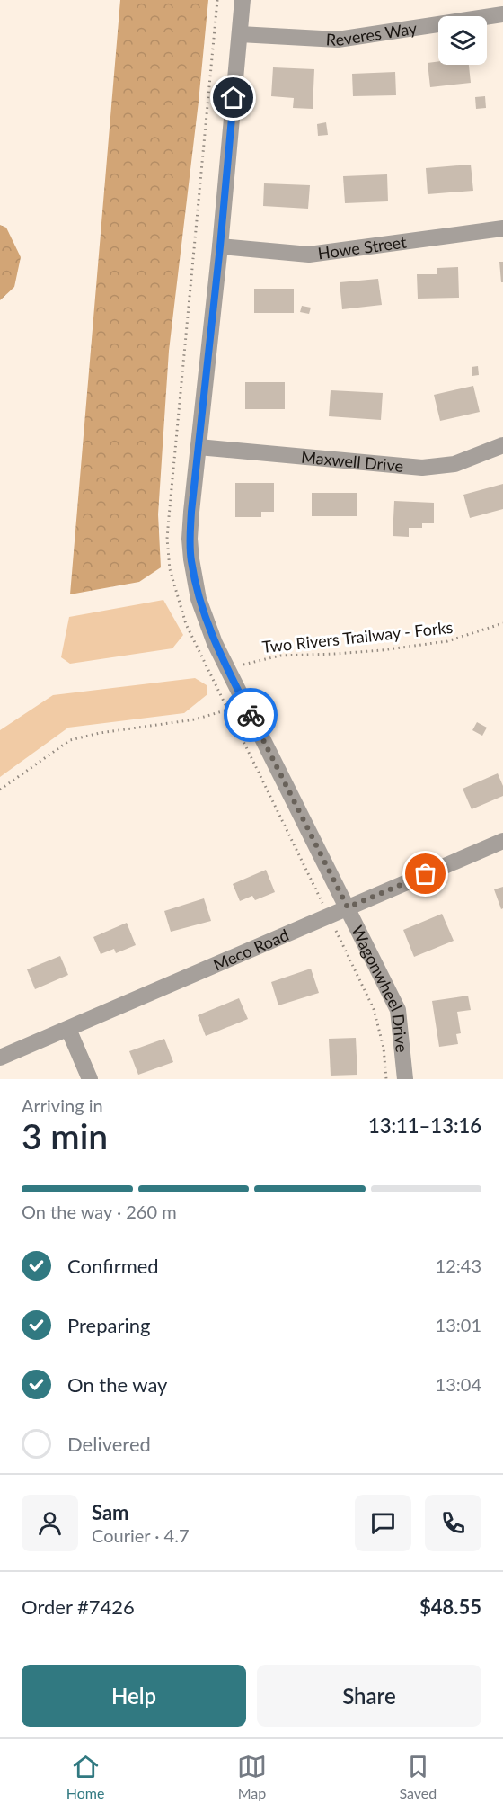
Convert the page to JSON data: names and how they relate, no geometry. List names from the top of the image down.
{
  "streets": {
    "street": [
      "Reveres Way",
      "Howe Street",
      "Maxwell Drive",
      "Meco Road",
      "Wagonwheel Drive"
    ],
    "path": ["Two Rivers Trailway - Forks"]
  },
  "crossings": [
    ["Reveres Way", "Wagonwheel Drive"],
    ["Howe Street", "Wagonwheel Drive"],
    ["Maxwell Drive", "Wagonwheel Drive"],
    ["Meco Road", "Wagonwheel Drive"]
  ],
  "page": {
    "heading": ["3 min", "Arriving in", "13:11–13:16"],
    "panel": [
      "Sam",
      "Courier · 4.7",
      "Order #7426",
      "$48.55"
    ],
    "bar": "On the way · 260 m",
    "list": [
      ["Confirmed", "12:43"],
      ["Preparing", "13:01"],
      ["On the way", "13:04"],
      "Delivered"
    ],
    "buttons": ["Help", "Share"],
    "tabs": ["Home", "Map", "Saved"]
  }
}
